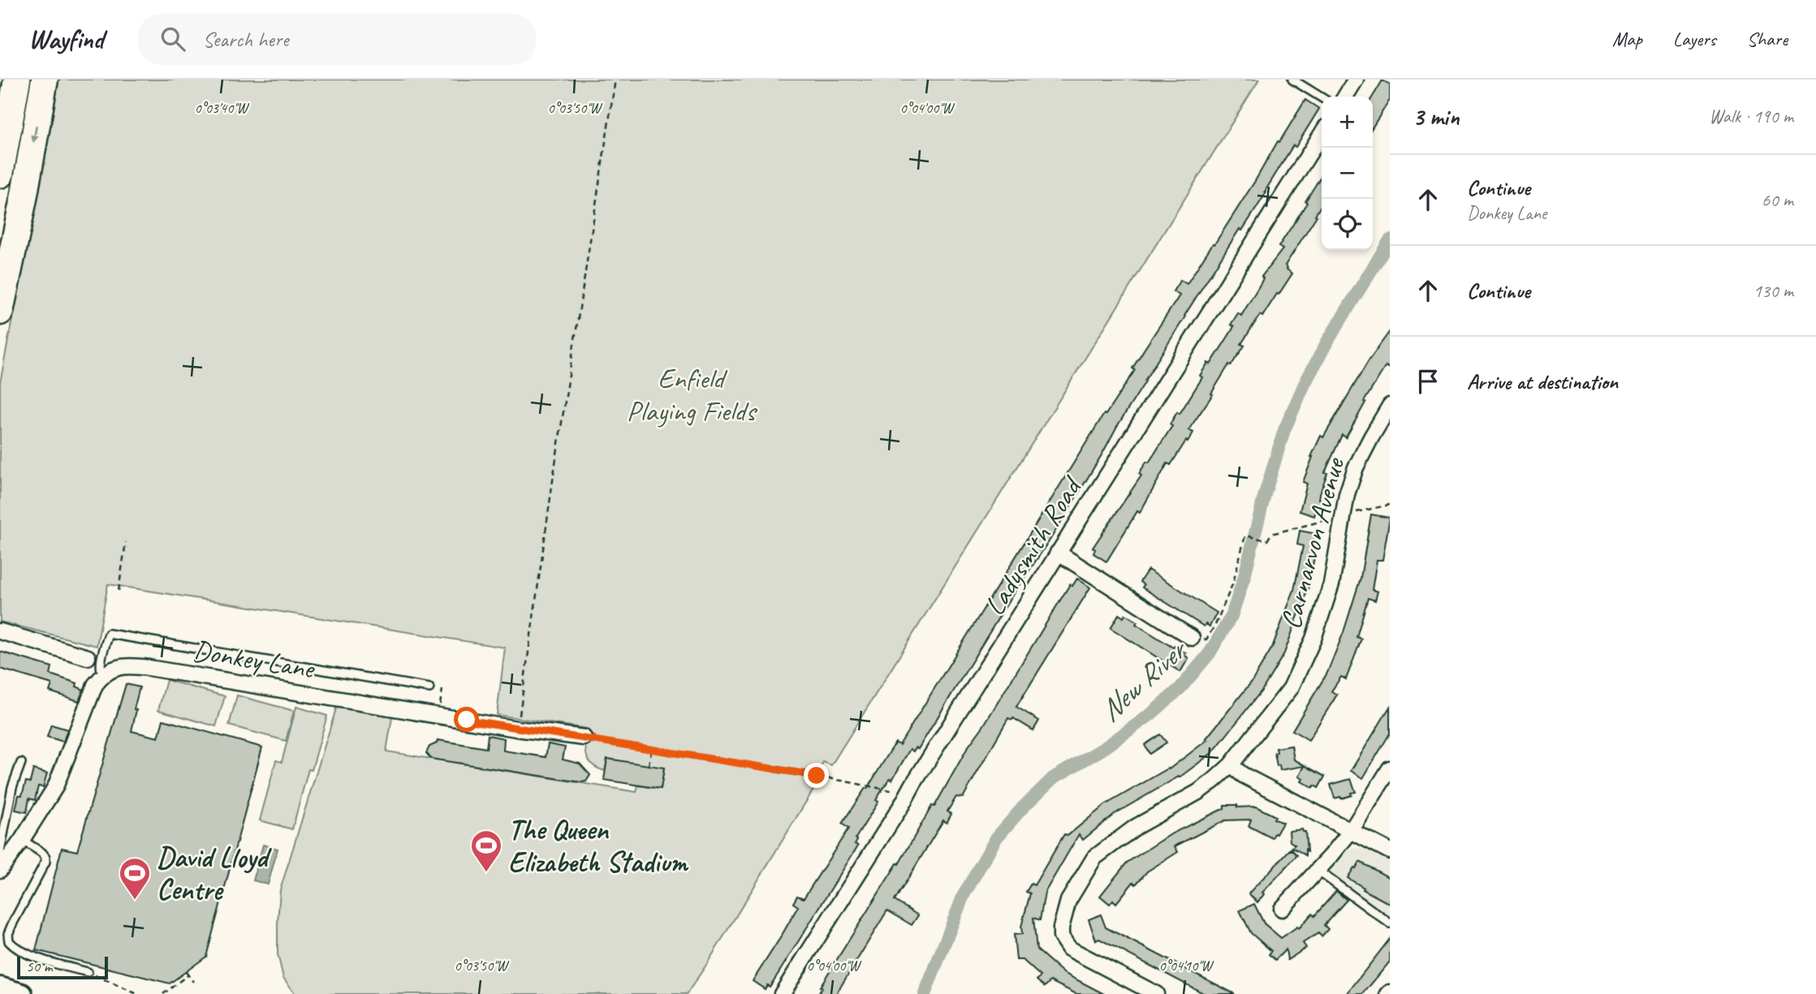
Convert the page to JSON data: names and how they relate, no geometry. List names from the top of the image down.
{
  "streets": {
    "street": ["Carnarvon Avenue", "Ladysmith Road", "Donkey Lane"]
  },
  "water": ["New River"],
  "parks": ["Enfield Playing Fields"],
  "places": {
    "sports": ["The Queen Elizabeth Stadium", "David Lloyd Centre"]
  },
  "scale_bar": "50 m",
  "page": {
    "header": "Wayfind",
    "search": "Search here",
    "nav": ["Map", "Layers", "Share"],
    "heading": ["3 min", "Walk · 190 m"],
    "map_buttons": ["+", "−"],
    "list": [
      ["Continue", "Donkey Lane", "60 m"],
      ["Continue", "130 m"],
      "Arrive at destination"
    ],
    "scale": "50 m"
  },
  "coordinates": [
    "0°03'40\"W",
    "0°03'50\"W",
    "0°04'00\"W",
    "0°04'10\"W"
  ]
}
